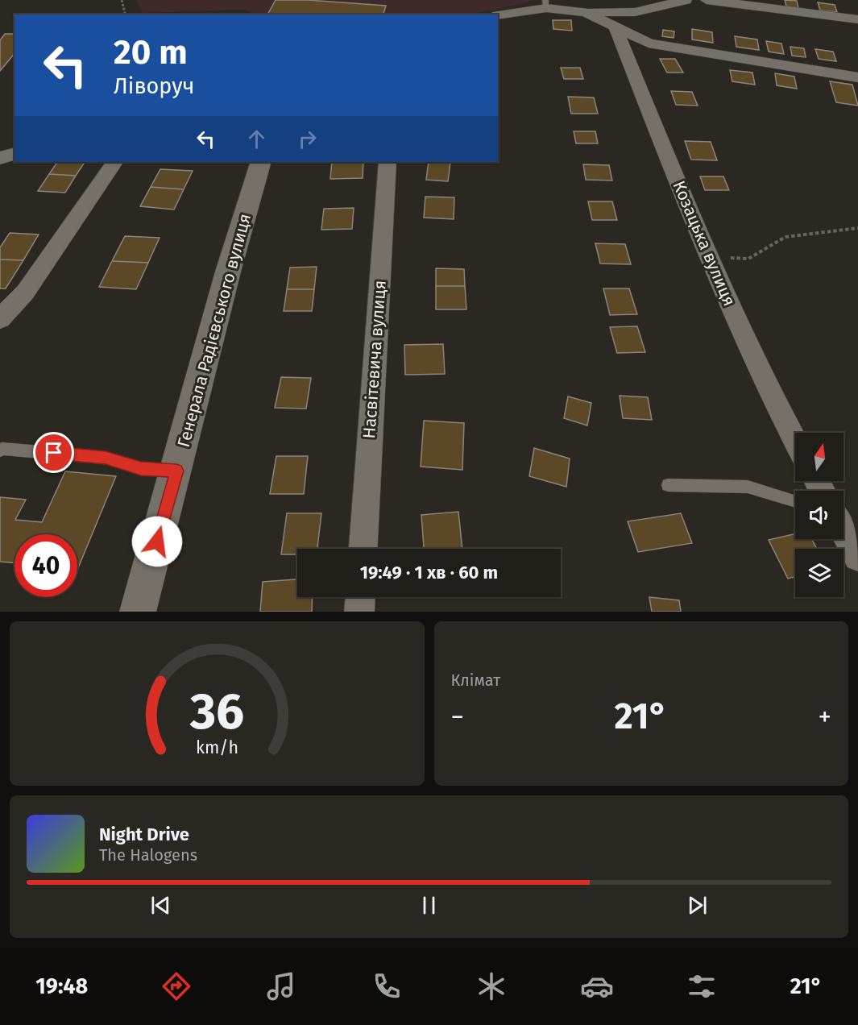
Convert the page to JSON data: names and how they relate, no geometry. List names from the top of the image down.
{
  "streets": {
    "street": ["Козацька вулиця", "Генерала Радієвського вулиця", "Насвітевича вулиця"]
  },
  "north": "top",
  "page": {
    "turn": ["20 m", "Ліворуч"],
    "limit": "40",
    "trip": "19:49 · 1 хв · 60 m",
    "tile": "Клімат",
    "heat": ["−", "21°", "+"],
    "song": ["Night Drive", "The Halogens"],
    "tabs": ["19:48", "21°"],
    "gauge": ["36", "km/h"]
  }
}
